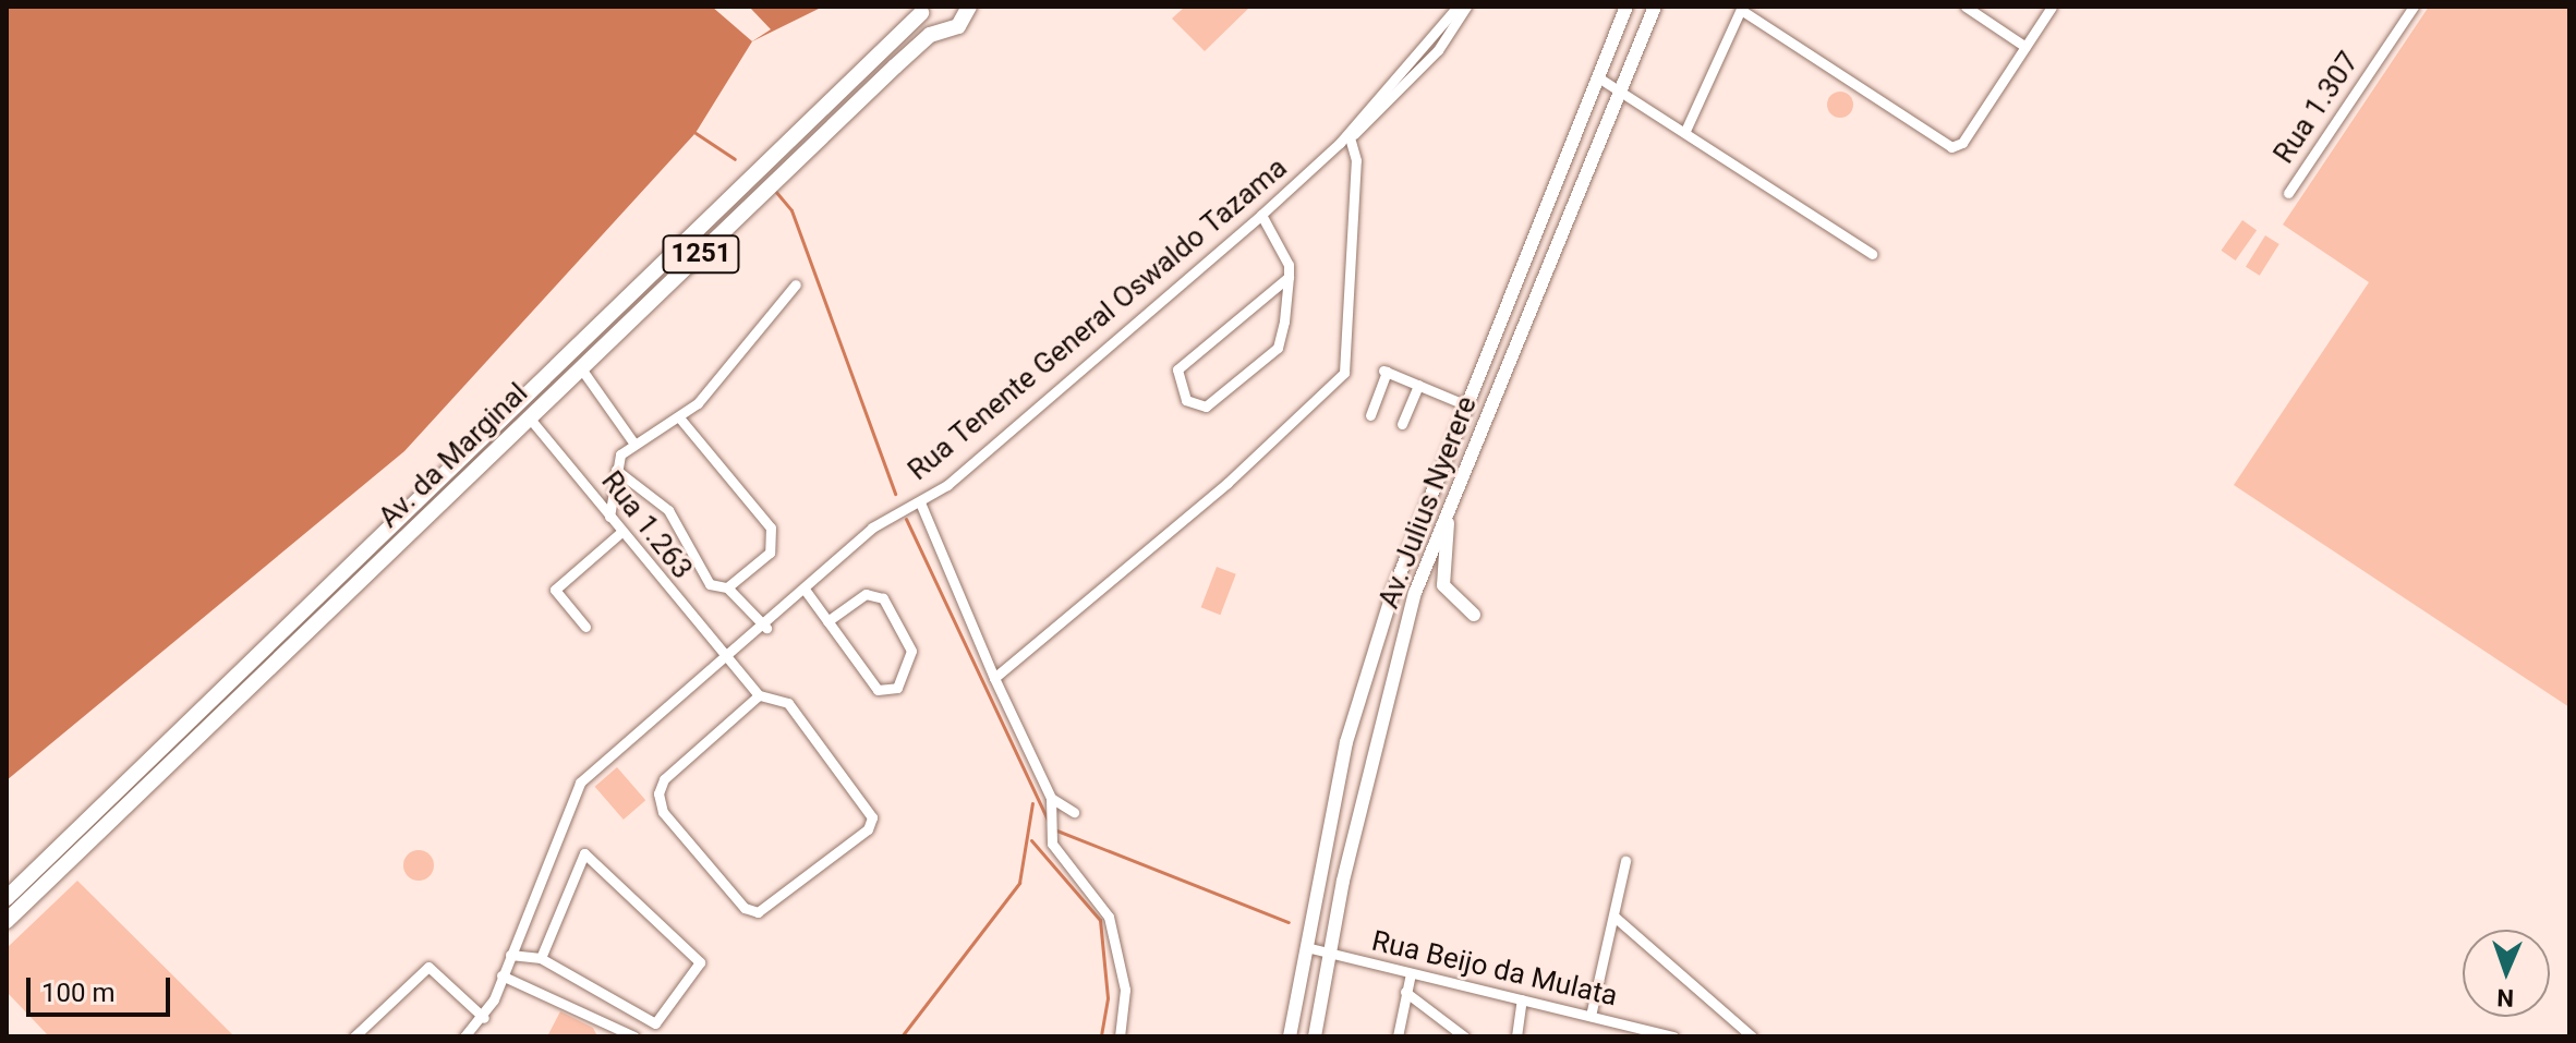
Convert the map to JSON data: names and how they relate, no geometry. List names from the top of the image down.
{
  "streets": {
    "main road": ["1251", "Av. da Marginal", "Av. Julius Nyerere"],
    "street": [
      "Rua 1.307",
      "Rua Tenente General Oswaldo Tazama",
      "Rua 1.263",
      "Rua Beijo da Mulata"
    ]
  },
  "crossings": [
    ["Rua Tenente General Oswaldo Tazama", "Rua 1.263"],
    ["Av. da Marginal", "Rua 1.263"],
    ["Av. Julius Nyerere", "Rua Beijo da Mulata"]
  ],
  "scale_bar": "100 m",
  "north": "bottom"
}
